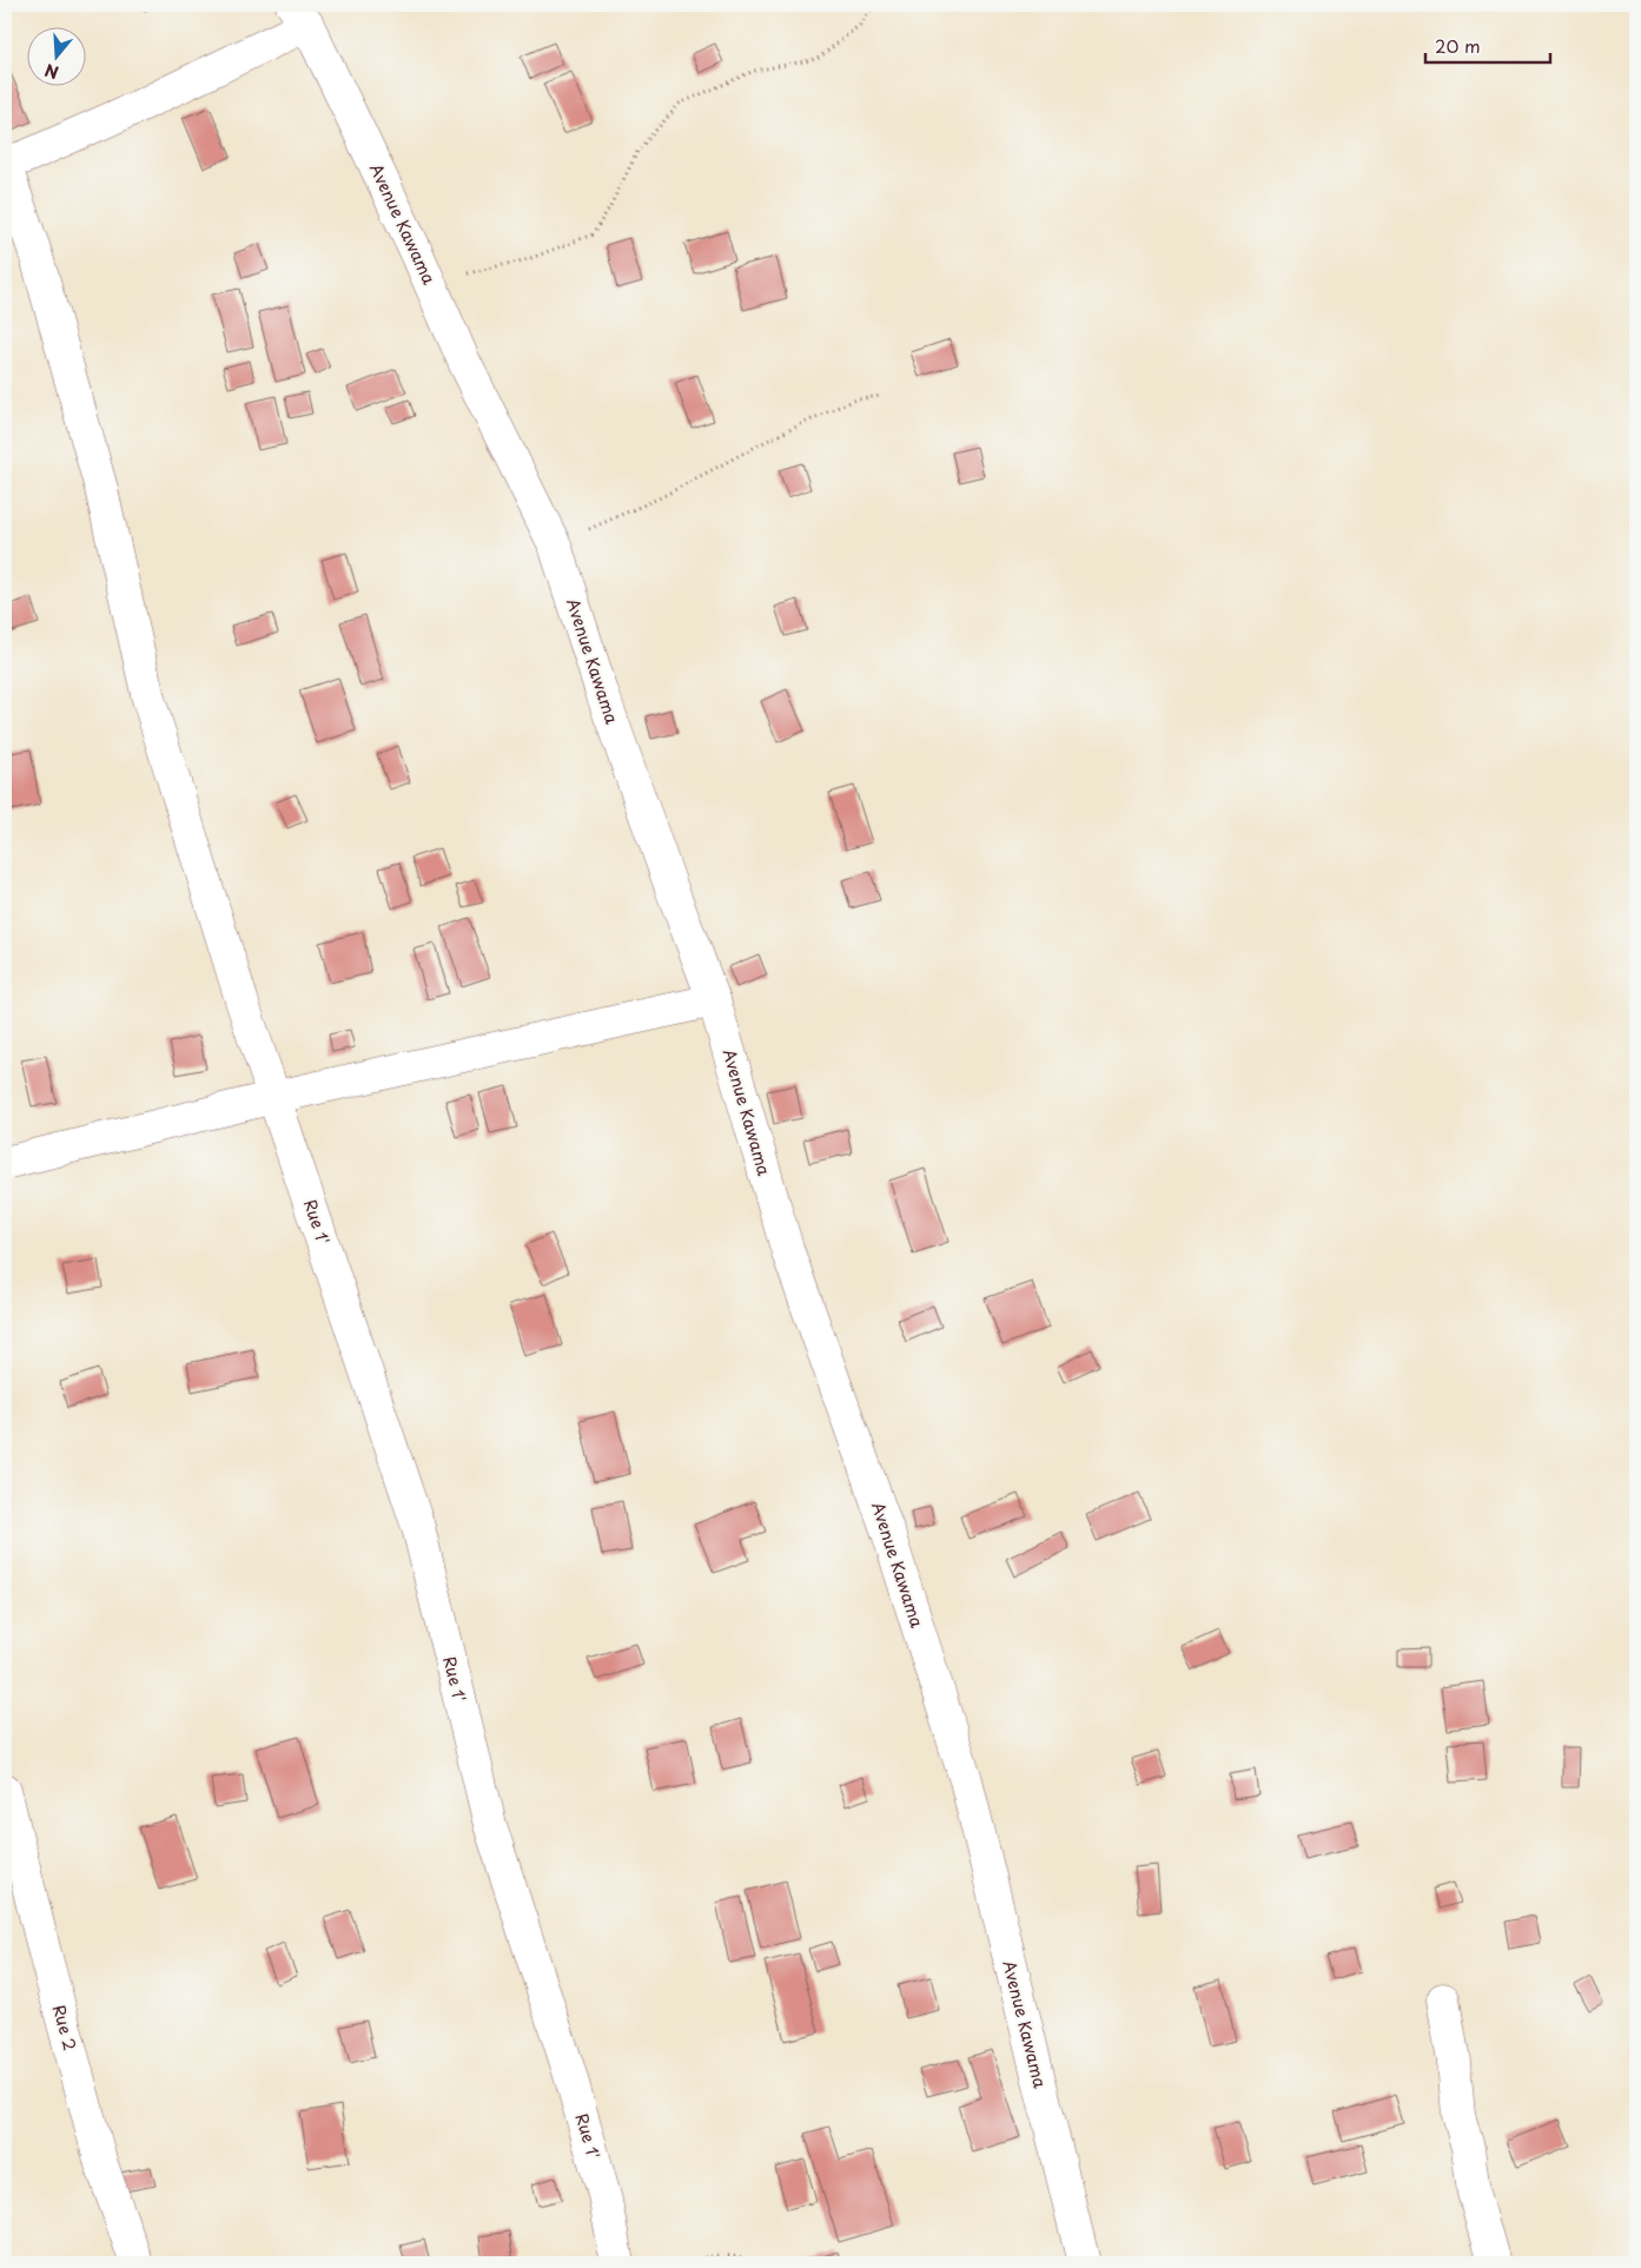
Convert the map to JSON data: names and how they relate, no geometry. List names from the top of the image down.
{
  "streets": {
    "street": ["Avenue Kawama", "Rue 1'", "Rue 2"]
  },
  "scale_bar": "20 m",
  "north": "bottom"
}
